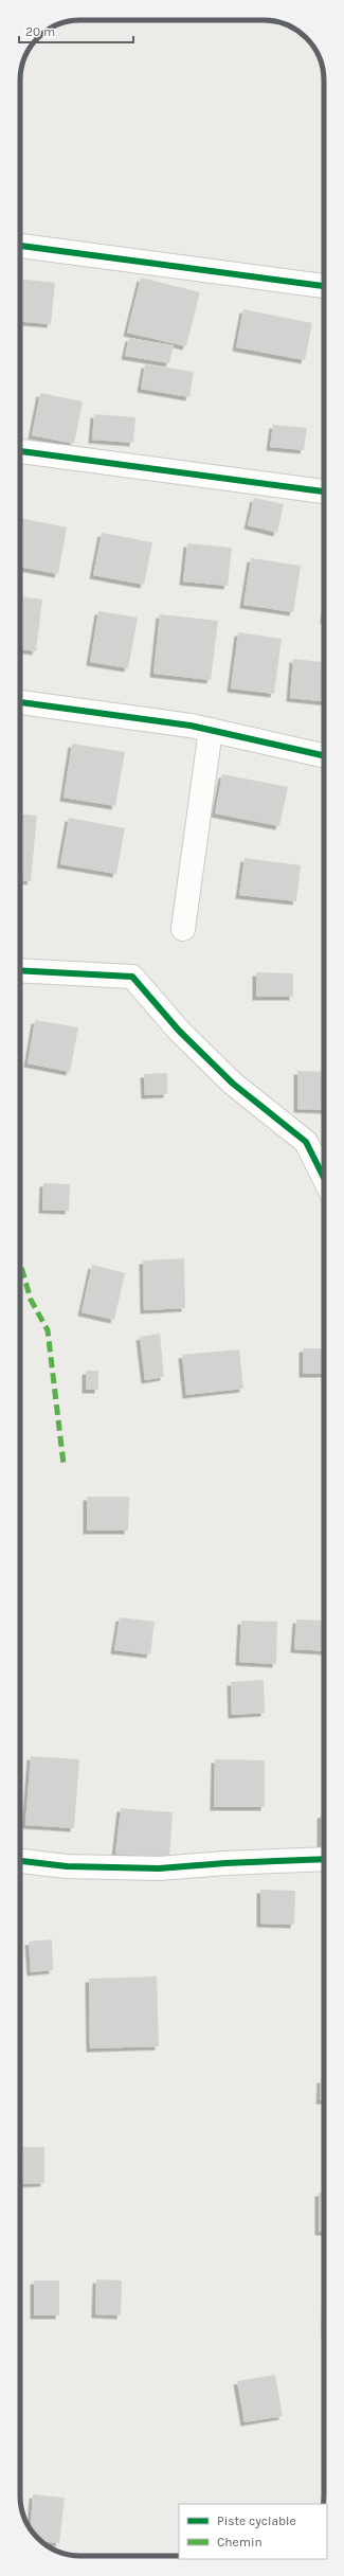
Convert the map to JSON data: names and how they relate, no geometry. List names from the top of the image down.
{
  "legend": ["Piste cyclable", "Chemin"],
  "scale_bar": "20 m"
}
